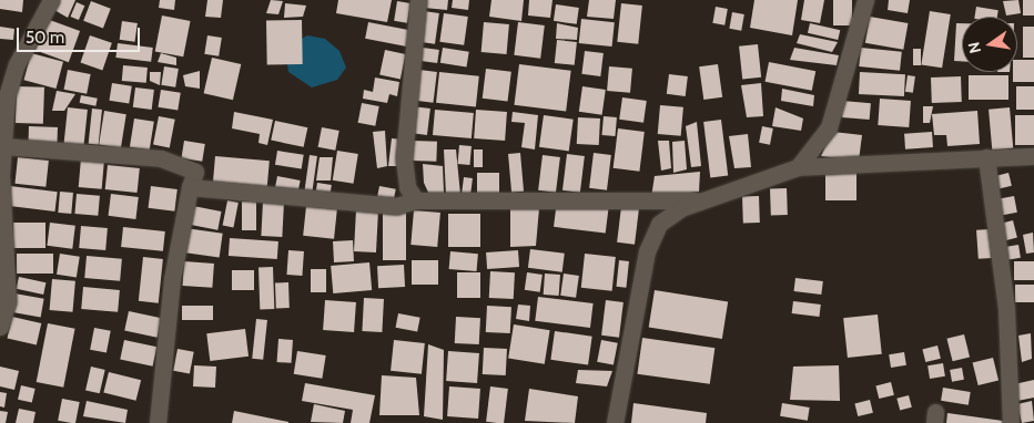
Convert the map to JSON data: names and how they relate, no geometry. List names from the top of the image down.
{
  "scale_bar": "50 m",
  "north": "left"
}
